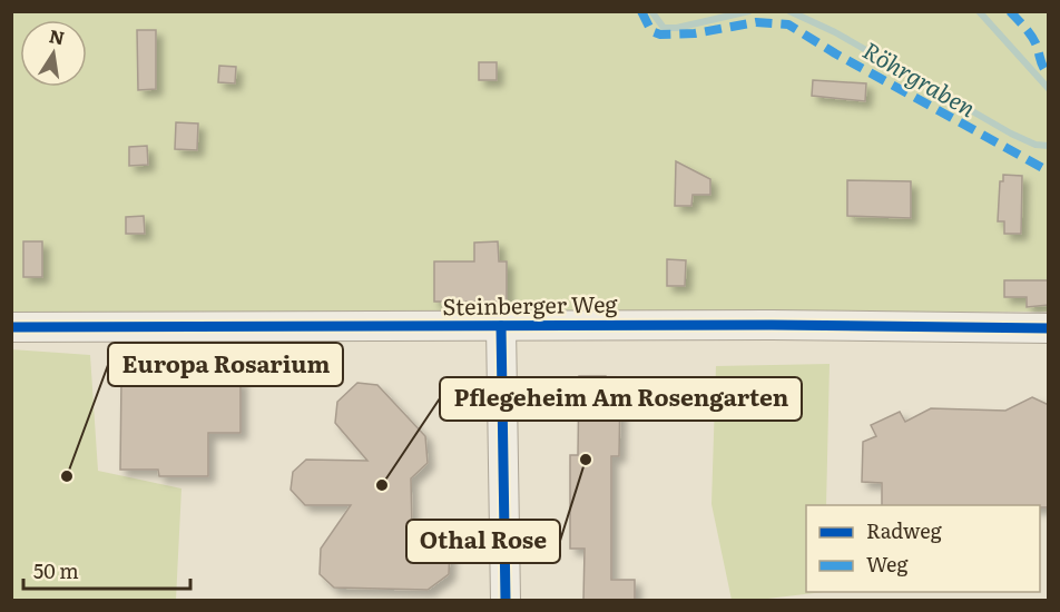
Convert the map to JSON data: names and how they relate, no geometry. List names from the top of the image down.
{
  "streets": {
    "street": ["Steinberger Weg"]
  },
  "water": ["Röhrgraben"],
  "places": ["Othal Rose", "Europa Rosarium", "Pflegeheim Am Rosengarten"],
  "legend": ["Radweg", "Weg"],
  "scale_bar": "50 m",
  "north": "top"
}
